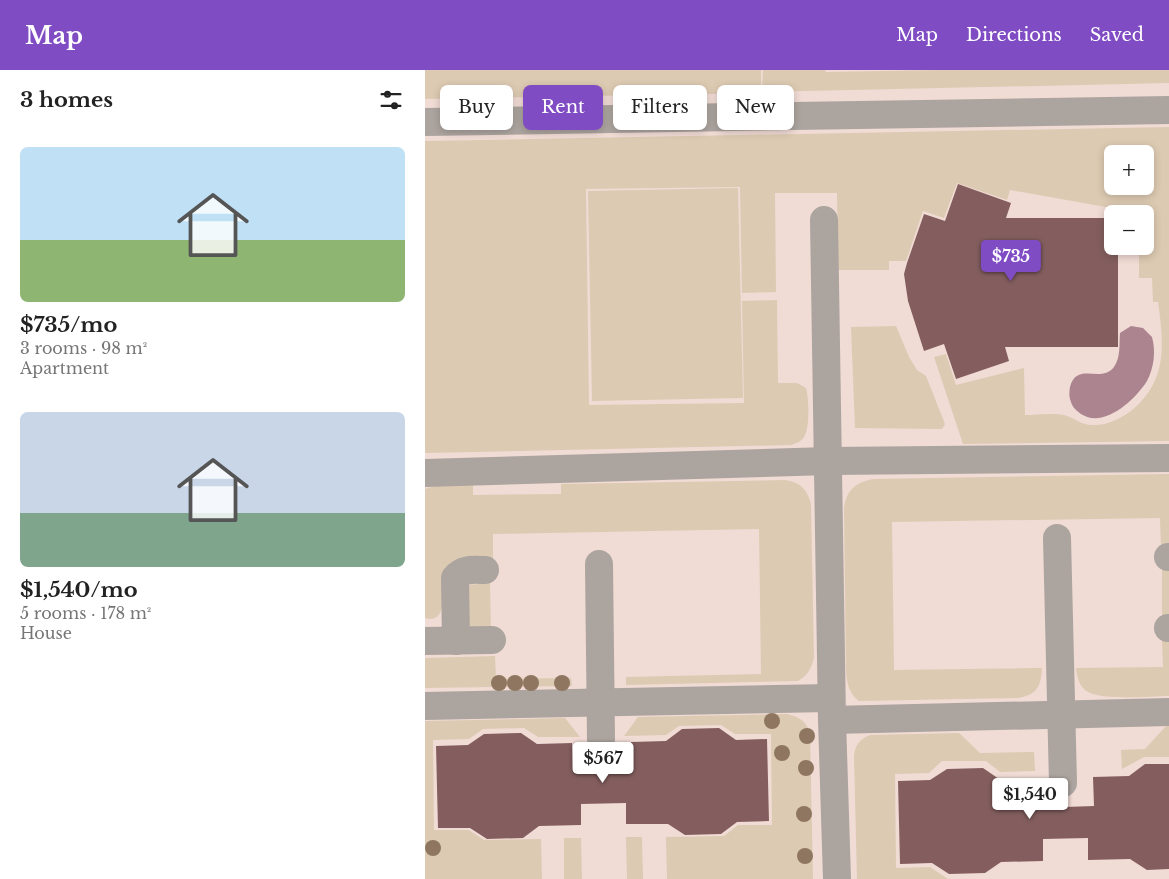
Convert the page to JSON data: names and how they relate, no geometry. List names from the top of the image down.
{
  "page": {
    "header": "Map",
    "nav": ["Map", "Directions", "Saved"],
    "heading": "3 homes",
    "chip": [
      "Buy",
      "Rent",
      "Filters",
      "New"
    ],
    "list": [
      {
        "name": "$735/mo",
        "note": "3 rooms · 98 m² · Apartment"
      },
      {
        "name": "$1,540/mo",
        "note": "5 rooms · 178 m² · House"
      }
    ],
    "map_buttons": ["+", "−"],
    "price": ["$735", "$567", "$1,540"]
  }
}
